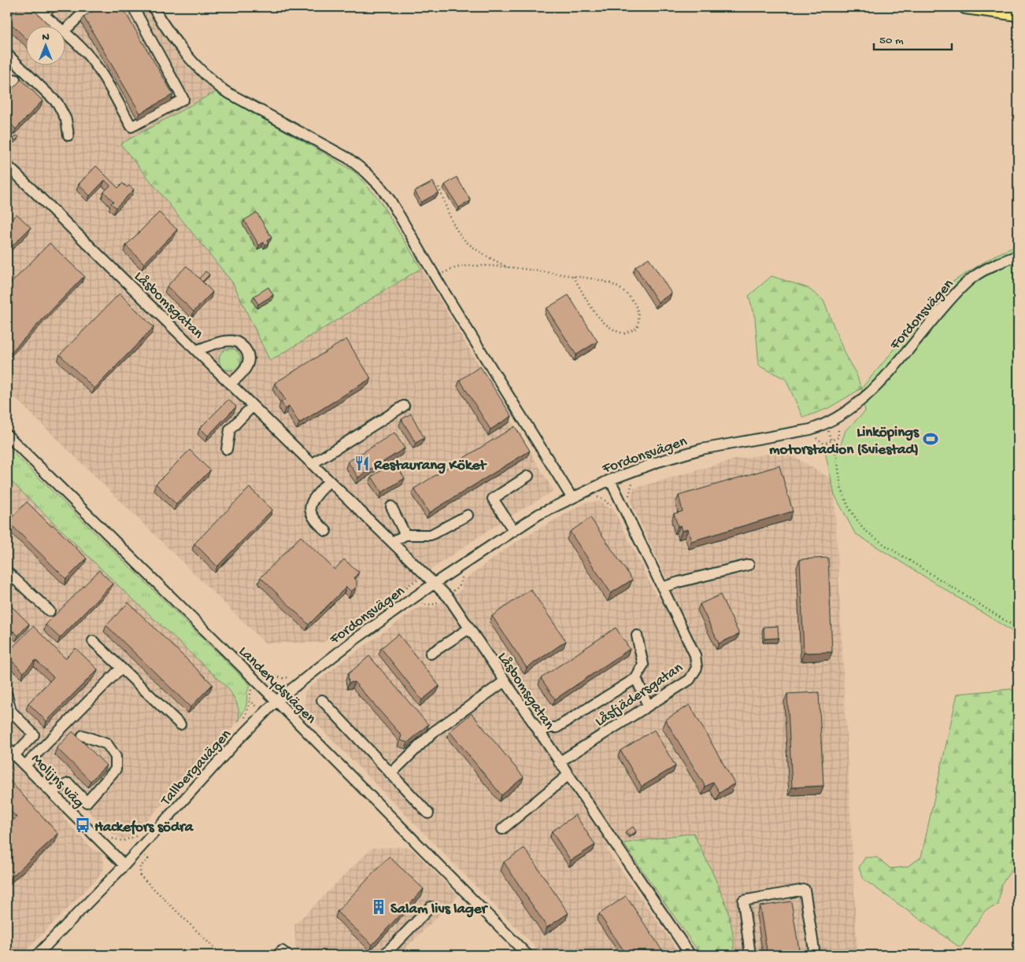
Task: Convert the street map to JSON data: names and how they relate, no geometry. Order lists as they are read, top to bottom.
{
  "streets": {
    "street": [
      "Låsbomsgatan",
      "Fordonsvägen",
      "Landerydsvägen",
      "Låsfjädersgatan",
      "Tallbergavägen",
      "Molijns väg"
    ]
  },
  "crossings": [
    ["Låsbomsgatan", "Fordonsvägen"],
    ["Låsbomsgatan", "Låsfjädersgatan"],
    ["Fordonsvägen", "Landerydsvägen"],
    ["Fordonsvägen", "Låsfjädersgatan"],
    ["Fordonsvägen", "Tallbergavägen"],
    ["Landerydsvägen", "Tallbergavägen"],
    ["Tallbergavägen", "Molijns väg"]
  ],
  "places": {
    "sports": ["Linköpings motorstadion (Sviestad)"],
    "restaurant": ["Restaurang Köket"],
    "bus stop": ["Hackefors södra"],
    "building": ["Salam livs lager"]
  },
  "scale_bar": "50 m",
  "north": "top"
}
